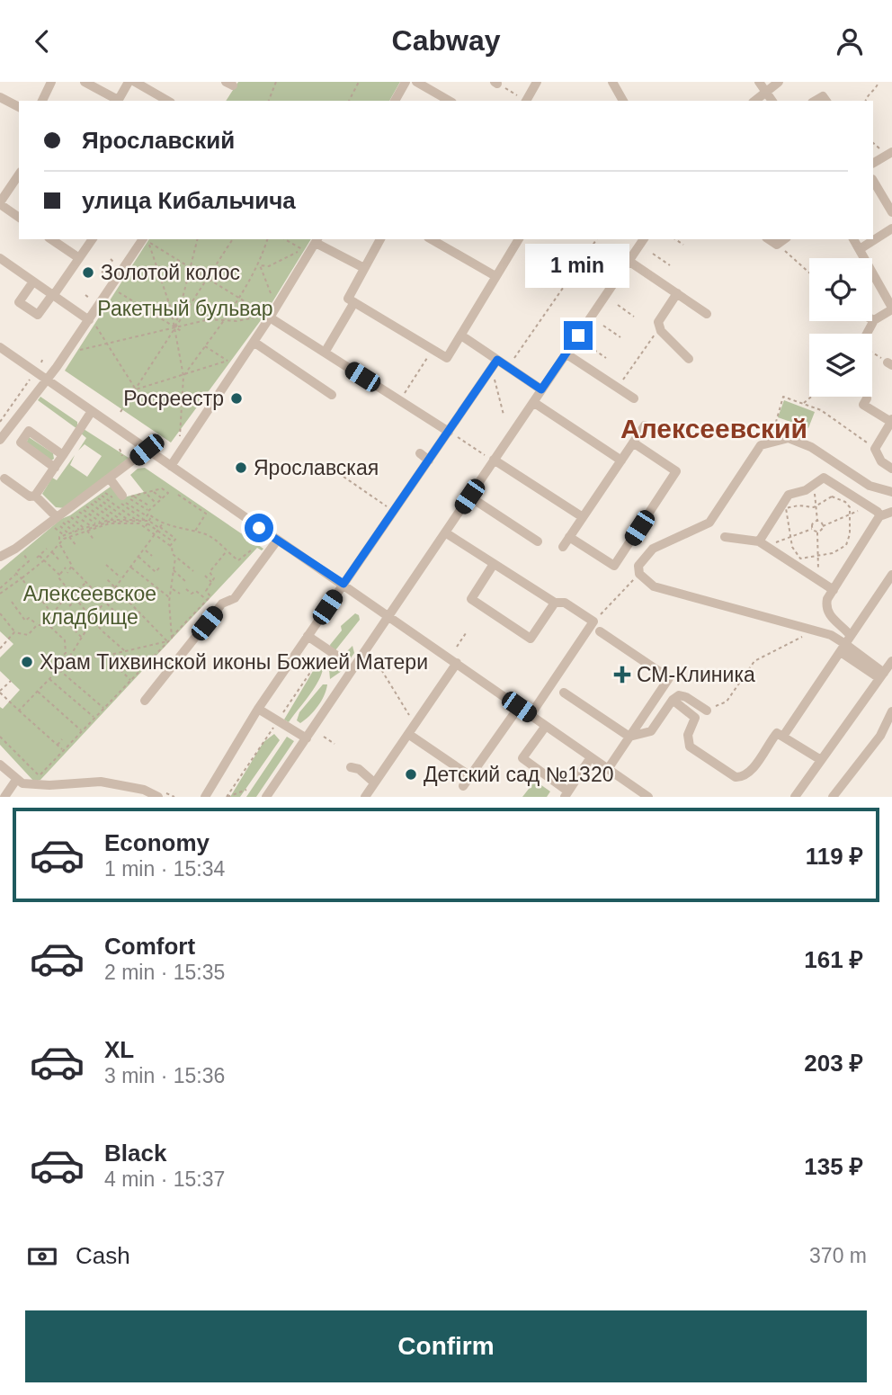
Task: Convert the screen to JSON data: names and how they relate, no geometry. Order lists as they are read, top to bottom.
{
  "districts": ["Алексеевский"],
  "parks": ["Ракетный бульвар", "Алексеевское кладбище"],
  "places": {
    "other": [
      "Золотой колос",
      "Росреестр",
      "Ярославская",
      "Храм Тихвинской иконы Божией Матери",
      "Детский сад №1320"
    ],
    "health": ["СМ-Клиника"]
  },
  "page": {
    "header": "Cabway",
    "banner": ["Ярославский", "улица Кибальчича"],
    "bubble": "1 min",
    "list": [
      {
        "name": "Economy",
        "note": "1 min · 15:34",
        "value": "119 ₽"
      },
      {
        "name": "Comfort",
        "note": "2 min · 15:35",
        "value": "161 ₽"
      },
      {
        "name": "XL",
        "note": "3 min · 15:36",
        "value": "203 ₽"
      },
      {
        "name": "Black",
        "note": "4 min · 15:37",
        "value": "135 ₽"
      }
    ],
    "pay": ["Cash", "370 m"],
    "buttons": "Confirm"
  }
}
